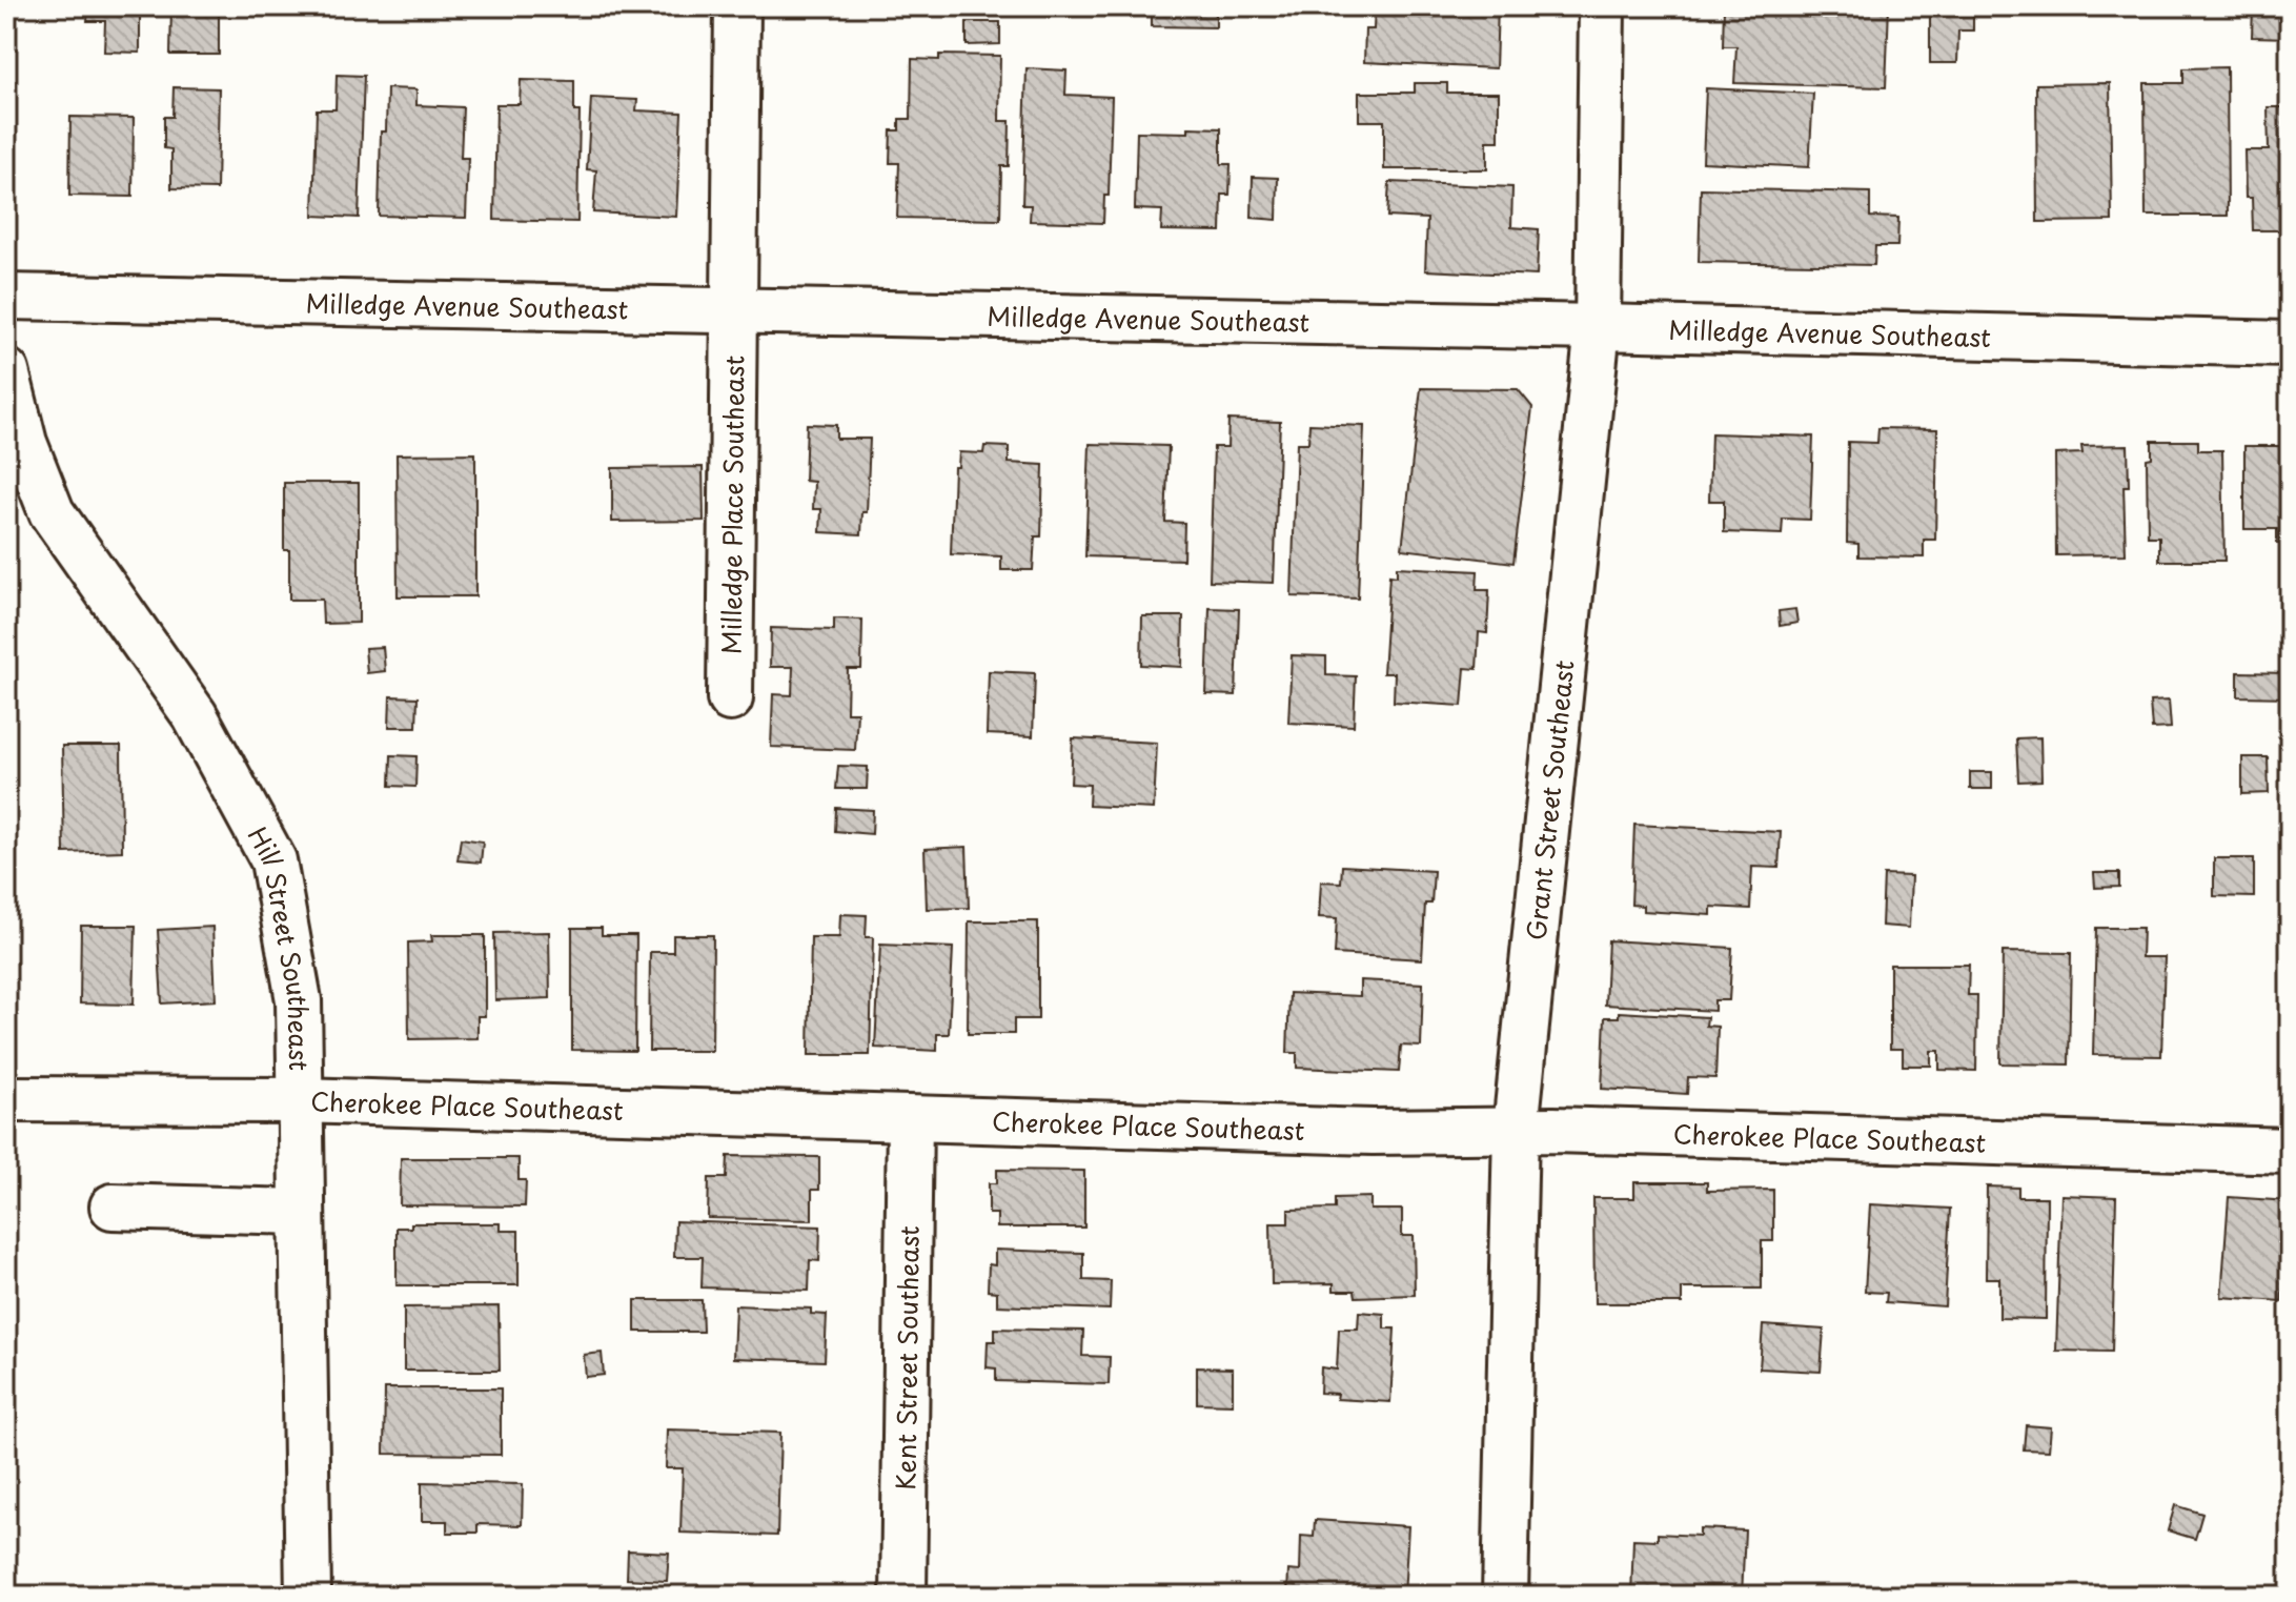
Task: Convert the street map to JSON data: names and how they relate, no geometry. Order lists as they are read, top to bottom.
{
  "streets": {
    "street": [
      "Milledge Avenue Southeast",
      "Milledge Place Southeast",
      "Grant Street Southeast",
      "Hill Street Southeast",
      "Cherokee Place Southeast",
      "Kent Street Southeast"
    ]
  },
  "crossings": [
    ["Milledge Avenue Southeast", "Milledge Place Southeast"],
    ["Milledge Avenue Southeast", "Grant Street Southeast"],
    ["Grant Street Southeast", "Cherokee Place Southeast"],
    ["Hill Street Southeast", "Cherokee Place Southeast"],
    ["Cherokee Place Southeast", "Kent Street Southeast"]
  ]
}
